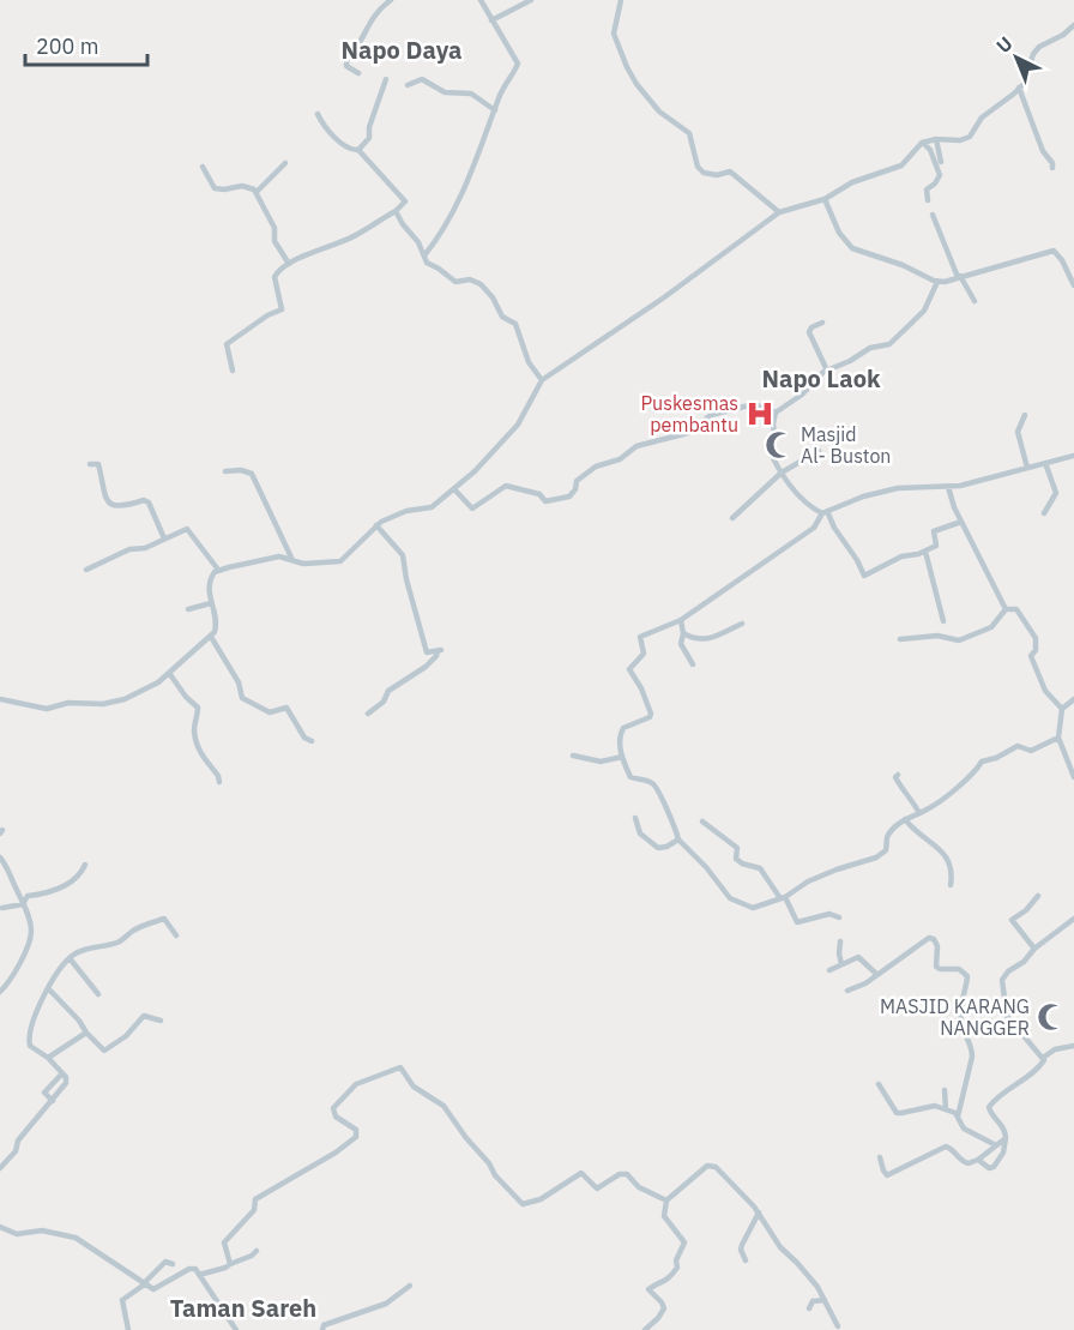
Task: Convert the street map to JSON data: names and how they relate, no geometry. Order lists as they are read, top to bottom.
{
  "districts": ["Napo Daya", "Napo Laok", "Taman Sareh"],
  "places": {
    "hospital": ["Puskesmas pembantu"],
    "mosque": ["Masjid Al- Buston", "MASJID KARANG NANGGER"]
  },
  "scale_bar": "200 m",
  "north": "top left"
}
